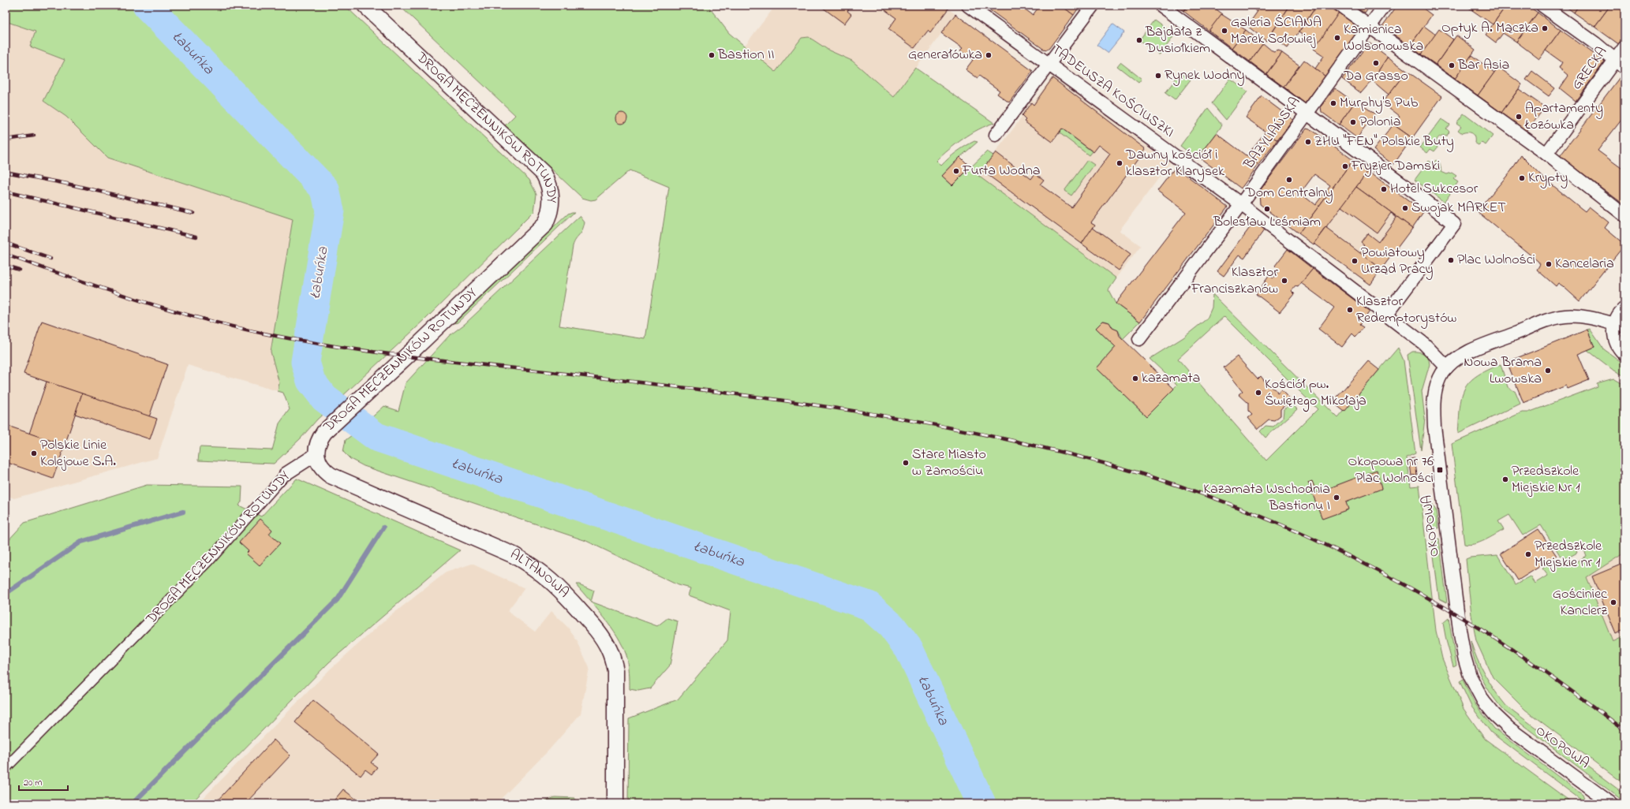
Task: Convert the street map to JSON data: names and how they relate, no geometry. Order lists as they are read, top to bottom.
{
  "streets": {
    "street": [
      "GRECKA",
      "TADEUSZA KOŚCIUSZKI",
      "DROGA MĘCZENNIKÓW ROTUNDY",
      "BAZYLIAŃSKA",
      "OKOPOWA",
      "ALTANOWA"
    ]
  },
  "crossings": [
    ["TADEUSZA KOŚCIUSZKI", "BAZYLIAŃSKA"],
    ["TADEUSZA KOŚCIUSZKI", "OKOPOWA"],
    ["DROGA MĘCZENNIKÓW ROTUNDY", "ALTANOWA"]
  ],
  "water": ["Łabuńka"],
  "places": {
    "other": [
      "Optyk A. Mączka",
      "Galeria ŚCIANA Marek Sołowiej",
      "Kamienica Wolsonowska",
      "Bajdała z Dusiołkiem",
      "Bastion II",
      "Generałówka",
      "Da Grasso",
      "Bar Asia",
      "Rynek Wodny",
      "Murphy's Pub",
      "Apartamenty Łozówka",
      "Polonia",
      "ZHU \"FEN\" Polskie Buty",
      "Dawny kościół i klasztor Klarysek",
      "Fryzjer Damski",
      "Furta Wodna",
      "Krypty",
      "Dom Centralny",
      "Hotel Sukcesor",
      "Swojak MARKET",
      "Bolesław Leśmiam",
      "Plac Wolności",
      "Powiatowy Urząd Pracy",
      "Kancelaria",
      "Klasztor Franciszkanów",
      "Klasztor Redemptorystów",
      "Nowa Brama Lwowska",
      "kazamata",
      "Kościół pw. Świętego Mikołaja",
      "Polskie Linie Kolejowe S.A.",
      "Stare Miasto w Zamościu",
      "Przedszkole Miejskie Nr 1",
      "Kazamata Wschodnia Bastionu I",
      "Przedszkole Miejskie nr 1",
      "Gościniec Kanclerz"
    ],
    "transit": ["Okopowa nr 76 Plac Wolności"]
  },
  "scale_bar": "20 m"
}
